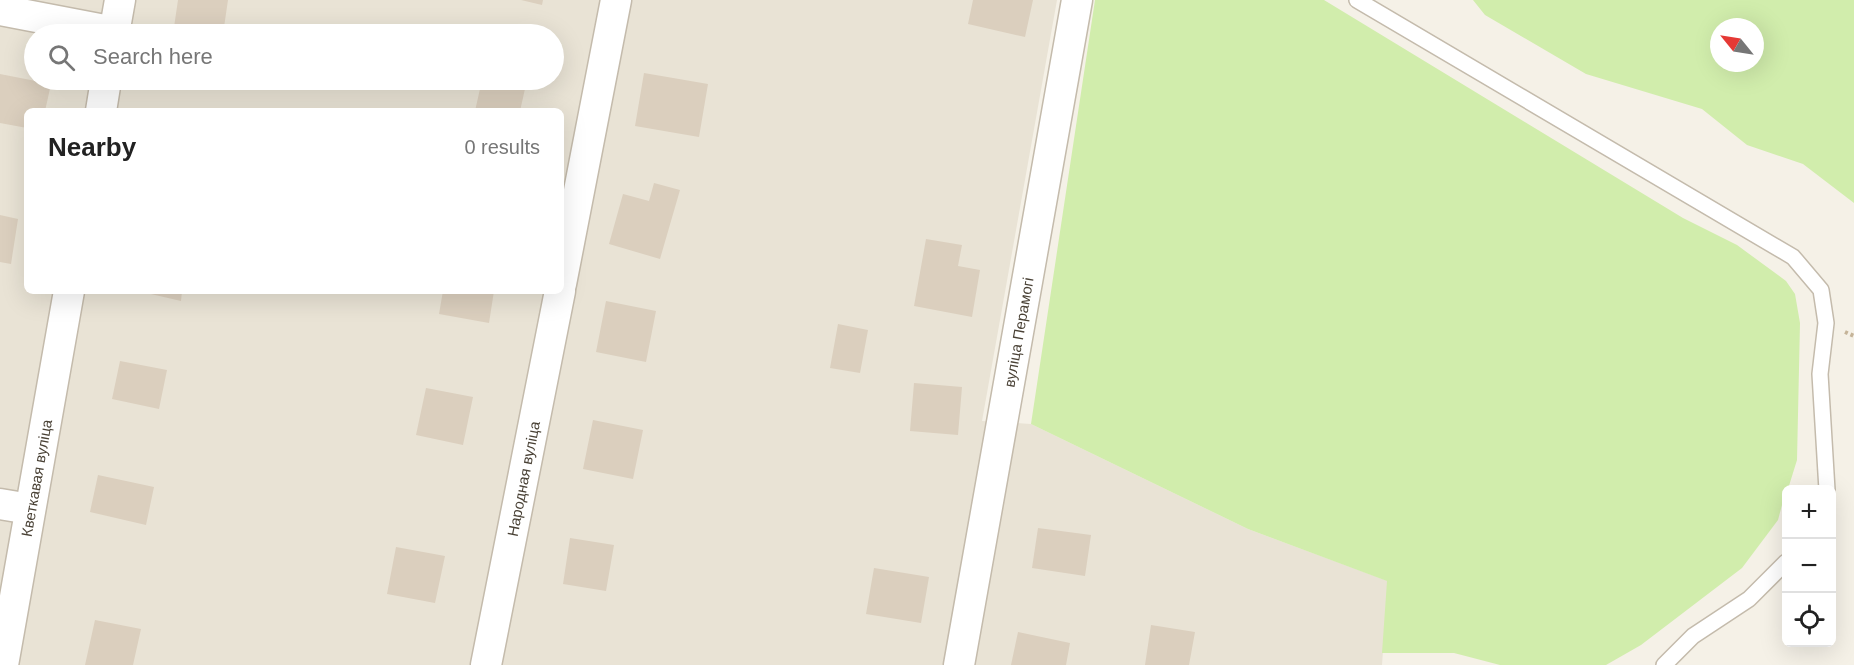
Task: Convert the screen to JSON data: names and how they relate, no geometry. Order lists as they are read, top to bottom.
{
  "streets": {
    "street": ["вуліца Перамогі", "Кветкавая вуліца", "Народная вуліца"]
  },
  "north": "top left",
  "page": {
    "search": "Search here",
    "heading": ["Nearby", "0 results"],
    "map_buttons": ["+", "−"]
  }
}
